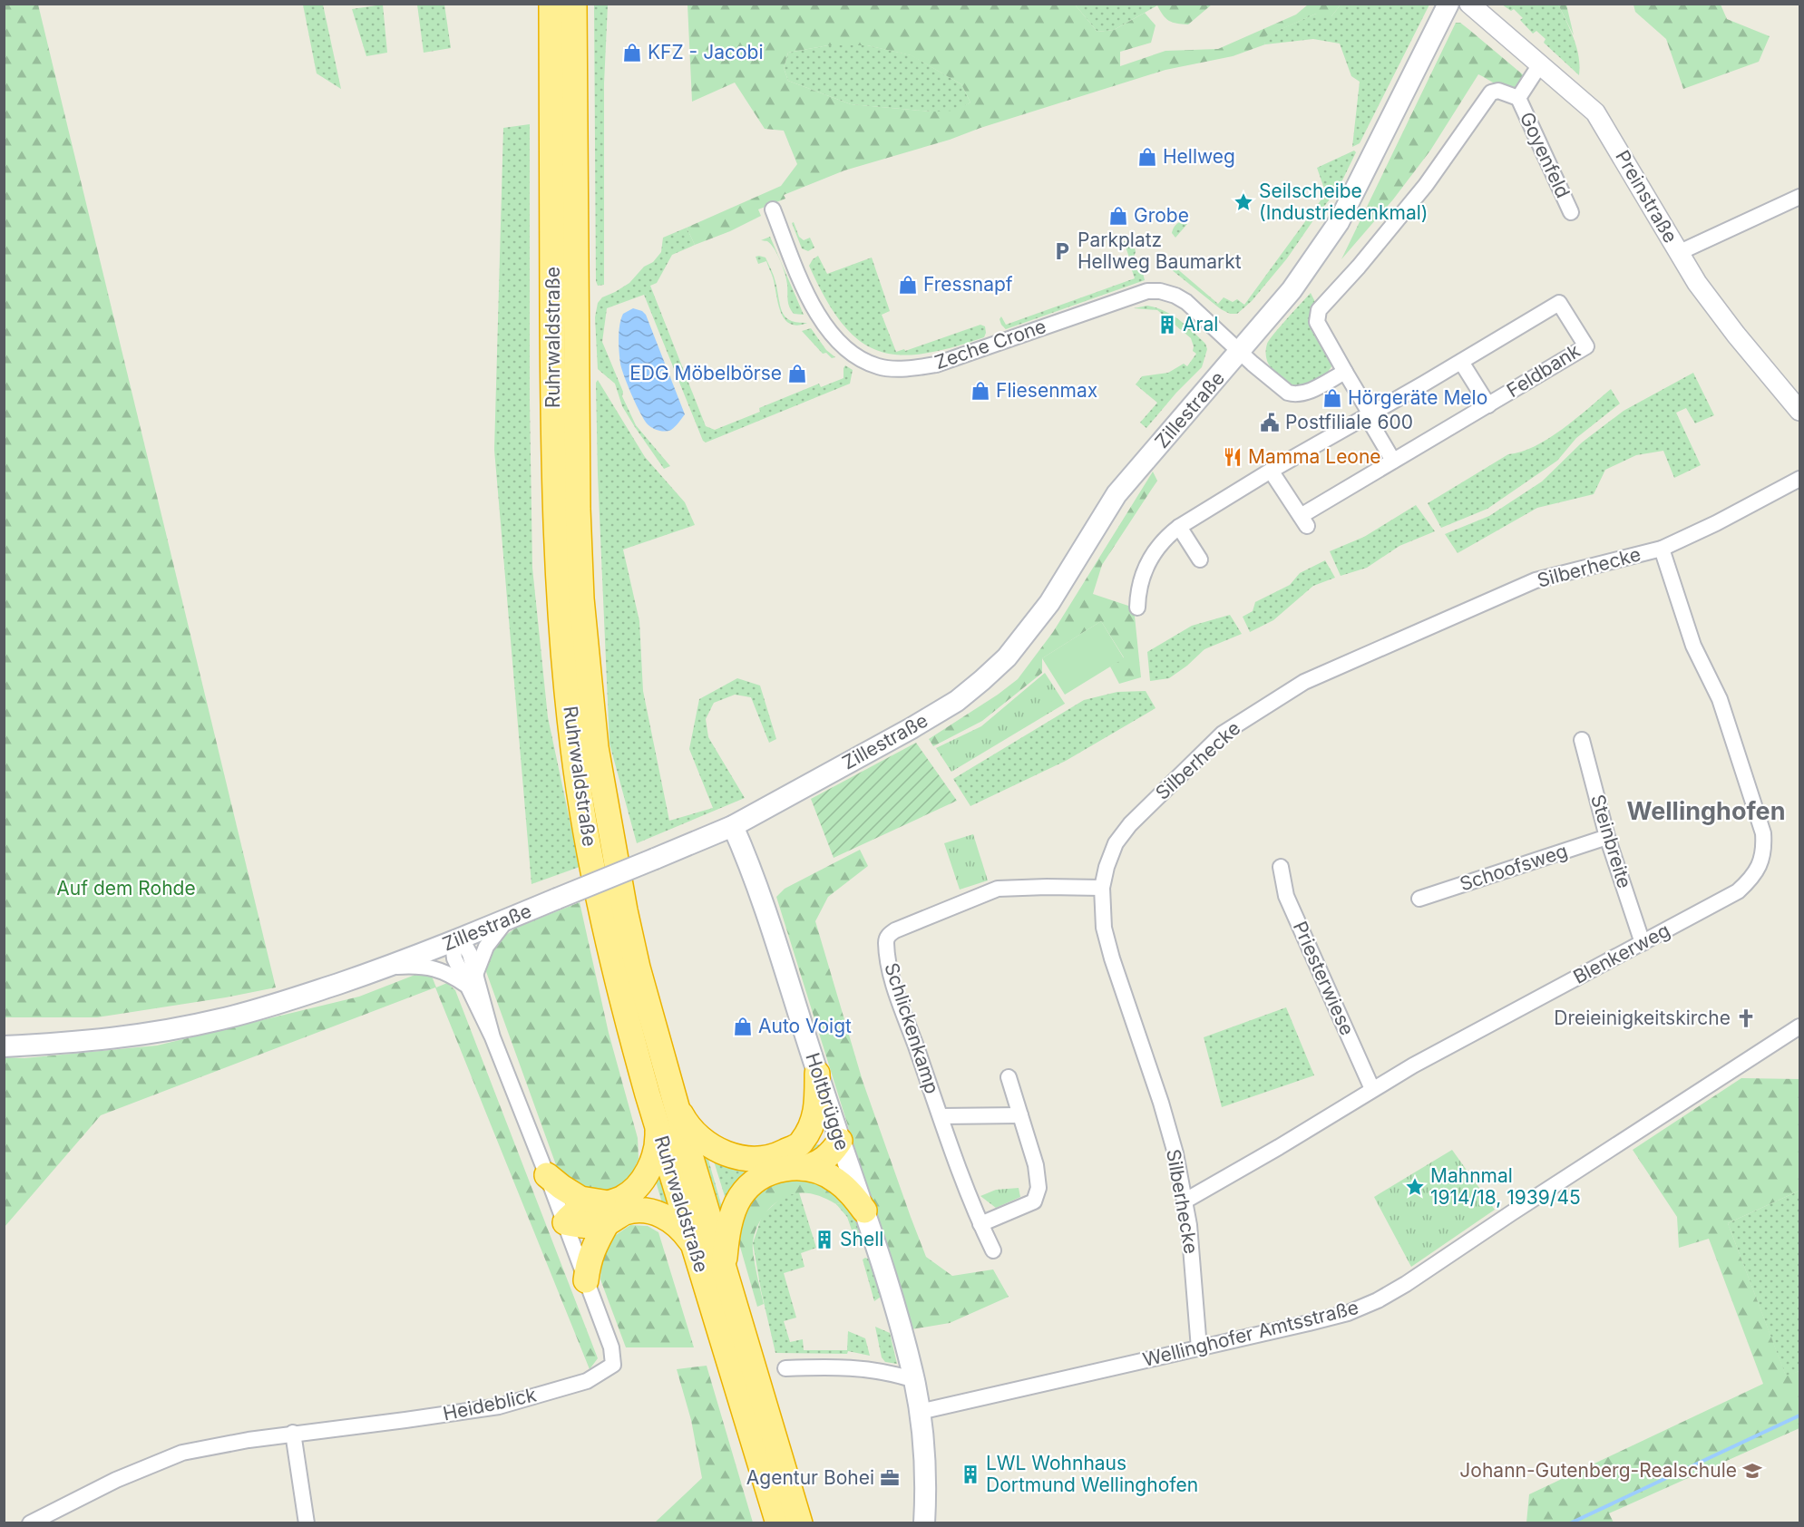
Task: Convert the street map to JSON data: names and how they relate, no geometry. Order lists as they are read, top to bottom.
{
  "streets": {
    "highway": ["Ruhrwaldstraße"],
    "main road": ["Zillestraße", "Holtbrügge"],
    "street": [
      "Goyenfeld",
      "Preinstraße",
      "Zeche Crone",
      "Feldbank",
      "Silberhecke",
      "Steinbreite",
      "Schoofsweg",
      "Blenkerweg",
      "Priesterwiese",
      "Schlickenkamp",
      "Wellinghofer Amtsstraße",
      "Heideblick"
    ]
  },
  "crossings": [
    ["Goyenfeld", "Preinstraße"],
    ["Zeche Crone", "Zillestraße"],
    ["Zillestraße", "Holtbrügge"],
    ["Zillestraße", "Heideblick"],
    ["Silberhecke", "Blenkerweg"],
    ["Silberhecke", "Schlickenkamp"],
    ["Silberhecke", "Wellinghofer Amtsstraße"],
    ["Steinbreite", "Schoofsweg"],
    ["Steinbreite", "Blenkerweg"],
    ["Blenkerweg", "Priesterwiese"],
    ["Holtbrügge", "Wellinghofer Amtsstraße"]
  ],
  "districts": ["Wellinghofen"],
  "parks": ["Auf dem Rohde"],
  "places": {
    "shop": [
      "KFZ - Jacobi",
      "Hellweg",
      "Grobe",
      "Fressnapf",
      "EDG Möbelbörse",
      "Fliesenmax",
      "Hörgeräte Melo",
      "Auto Voigt"
    ],
    "place": ["Seilscheibe (Industriedenkmal)", "Mahnmal 1914/18, 1939/45"],
    "parking": ["Parkplatz Hellweg Baumarkt"],
    "building": ["Aral", "Shell", "LWL Wohnhaus Dortmund Wellinghofen"],
    "public building": ["Postfiliale 600"],
    "restaurant": ["Mamma Leone"],
    "church": ["Dreieinigkeitskirche"],
    "school or university": ["Johann-Gutenberg-Realschule"],
    "office": ["Agentur Bohei"]
  }
}
